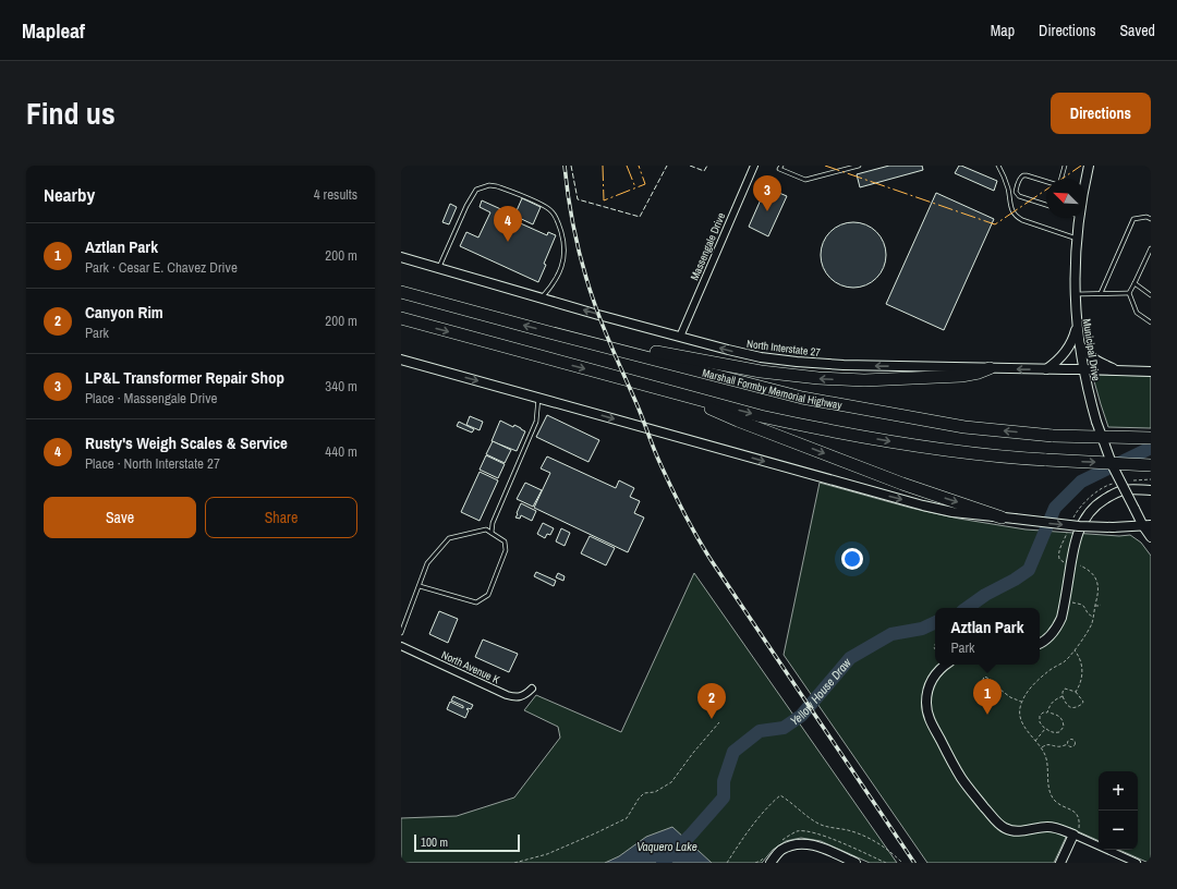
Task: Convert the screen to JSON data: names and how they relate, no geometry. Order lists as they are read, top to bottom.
{
  "streets": {
    "highway": ["Marshall Formby Memorial Highway"],
    "main road": ["North Interstate 27", "Municipal Drive"],
    "street": ["Massengale Drive", "North Avenue K"]
  },
  "crossings": [
    ["Massengale Drive", "North Interstate 27"],
    ["North Interstate 27", "Municipal Drive"]
  ],
  "one_way": ["North Interstate 27"],
  "water": ["Yellow House Draw", "Vaquero Lake"],
  "scale_bar": "100 m",
  "north": "top left",
  "page": {
    "header": "Mapleaf",
    "nav": ["Map", "Directions", "Saved"],
    "title": "Find us",
    "buttons": [
      "Directions",
      ["Save", "Share"]
    ],
    "heading": ["Nearby", "4 results"],
    "pins": [
      "3",
      "4",
      "1",
      "2"
    ],
    "list": [
      {
        "mark": "1",
        "name": "Aztlan Park",
        "note": "Park · Cesar E. Chavez Drive",
        "value": "200 m"
      },
      {
        "mark": "2",
        "name": "Canyon Rim",
        "note": "Park",
        "value": "200 m"
      },
      {
        "mark": "3",
        "name": "LP&L Transformer Repair Shop",
        "note": "Place · Massengale Drive",
        "value": "340 m"
      },
      {
        "mark": "4",
        "name": "Rusty's Weigh Scales & Service",
        "note": "Place · North Interstate 27",
        "value": "440 m"
      }
    ],
    "popup": ["Aztlan Park", "Park"],
    "map_buttons": ["+", "−"],
    "scale": "100 m"
  }
}
